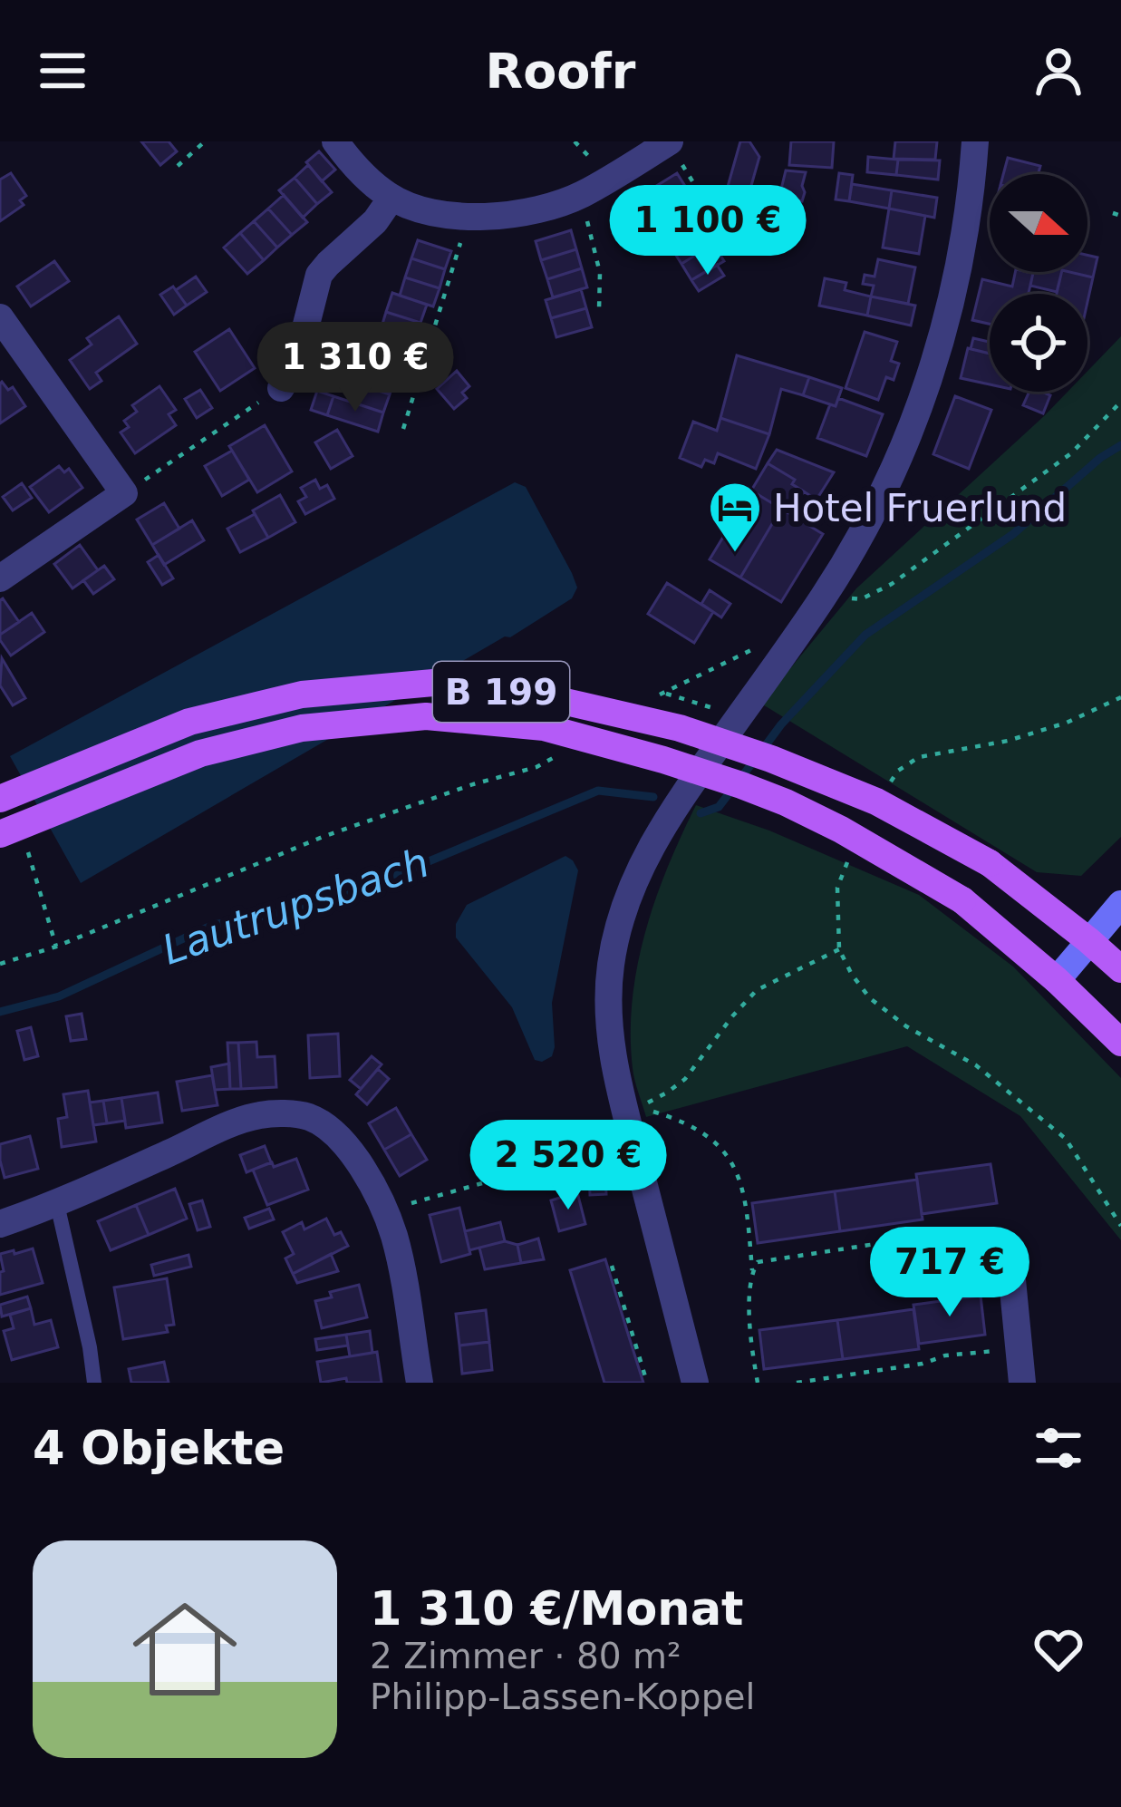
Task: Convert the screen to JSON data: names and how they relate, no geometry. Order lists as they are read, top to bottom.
{
  "streets": {
    "main road": ["B 199"]
  },
  "water": ["Lautrupsbach"],
  "places": {
    "hotel": ["Hotel Fruerlund"]
  },
  "north": "right",
  "page": {
    "header": "Roofr",
    "price": [
      "1 100 €",
      "1 310 €",
      "2 520 €",
      "717 €"
    ],
    "heading": "4 Objekte",
    "list": [
      {
        "name": "1 310 €/Monat",
        "note": "2 Zimmer · 80 m² · Philipp-Lassen-Koppel"
      }
    ]
  }
}
